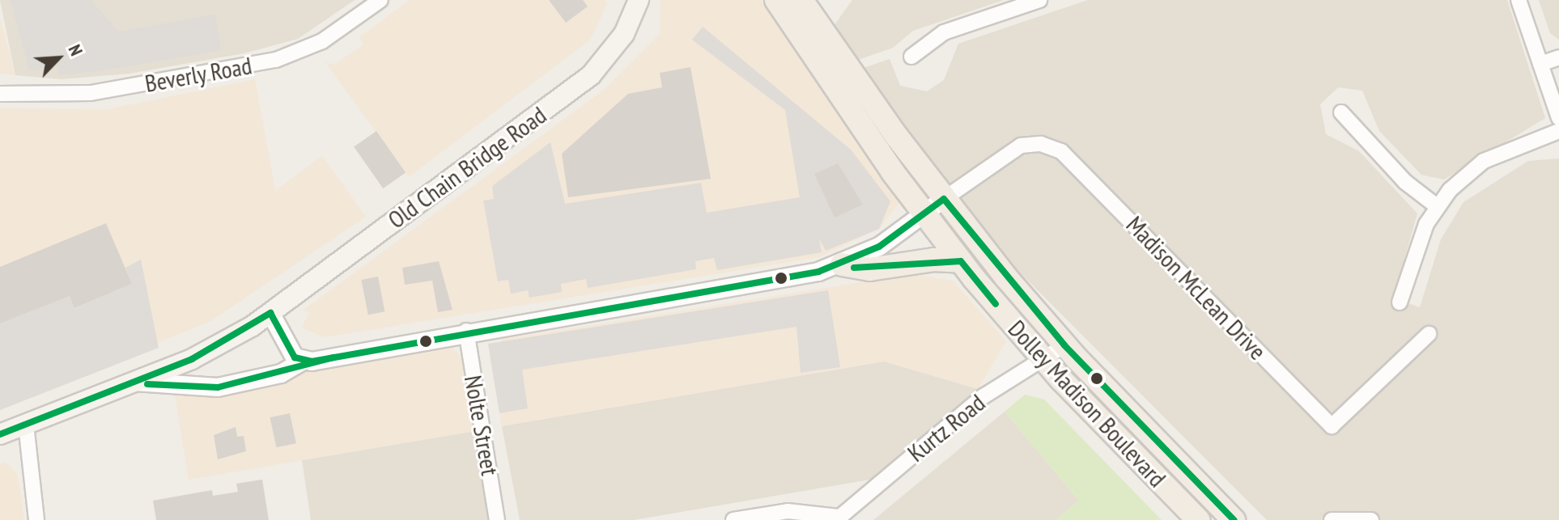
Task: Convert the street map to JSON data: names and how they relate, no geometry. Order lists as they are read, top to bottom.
{
  "streets": {
    "main road": ["Old Chain Bridge Road", "Dolley Madison Boulevard"],
    "street": [
      "Beverly Road",
      "Madison McLean Drive",
      "Nolte Street",
      "Kurtz Road"
    ]
  },
  "crossings": [
    ["Madison McLean Drive", "Dolley Madison Boulevard"],
    ["Dolley Madison Boulevard", "Kurtz Road"]
  ],
  "north": "top right"
}
